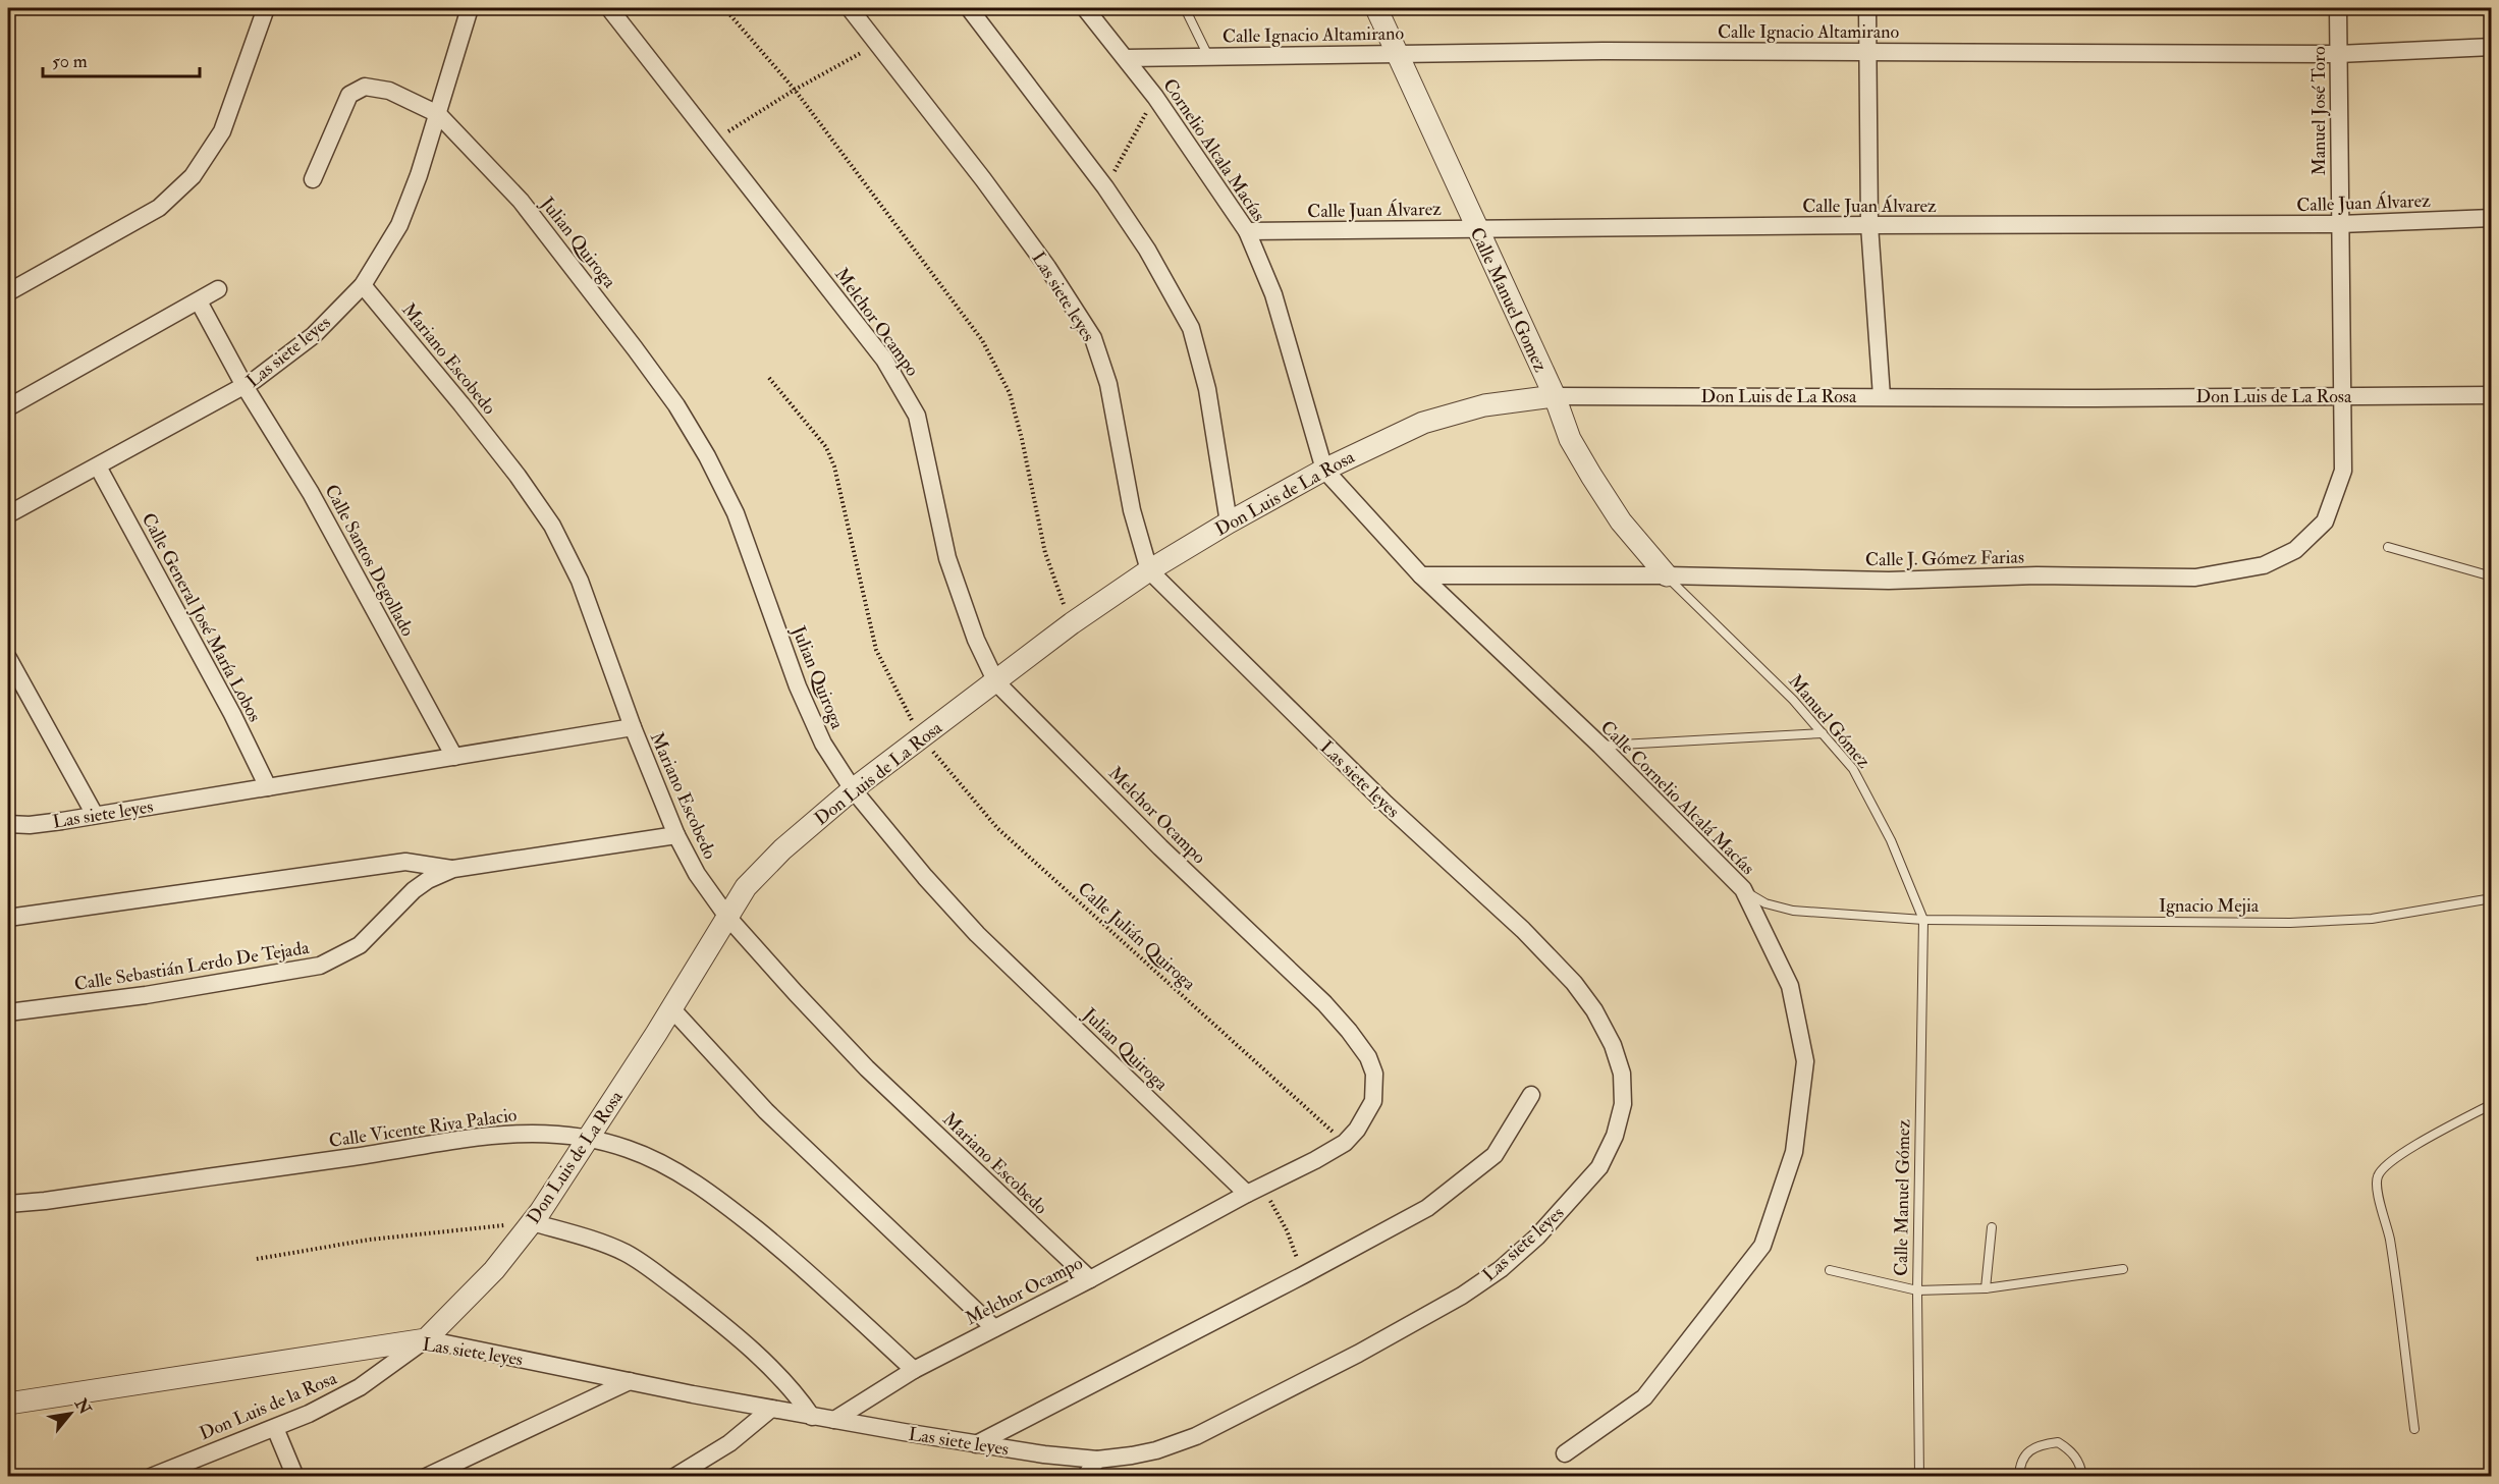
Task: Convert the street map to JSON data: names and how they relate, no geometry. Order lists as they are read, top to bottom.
{
  "streets": {
    "street": [
      "Calle Ignacio Altamirano",
      "Manuel José Toro",
      "Cornelio Alcala Macías",
      "Calle Juan Álvarez",
      "Julian Quiroga",
      "Las siete leyes",
      "Calle Manuel Gomez",
      "Melchor Ocampo",
      "Mariano Escobedo",
      "Don Luis de La Rosa",
      "Calle J. Gómez Farias",
      "Calle Santos Degollado",
      "Calle General José María Lobos",
      "Calle Cornelio Alcalá Macías",
      "Calle Sebastián Lerdo De Tejada",
      "Calle Vicente Riva Palacio",
      "Don Luis de la Rosa"
    ],
    "lane": ["Manuel Gómez", "Ignacio Mejia", "Calle Manuel Gómez"],
    "path": ["Calle Julián Quiroga"]
  },
  "crossings": [
    ["Calle Ignacio Altamirano", "Manuel José Toro"],
    ["Calle Ignacio Altamirano", "Cornelio Alcala Macías"],
    ["Calle Ignacio Altamirano", "Calle Manuel Gomez"],
    ["Manuel José Toro", "Calle Juan Álvarez"],
    ["Manuel José Toro", "Don Luis de La Rosa"],
    ["Manuel José Toro", "Calle J. Gómez Farias"],
    ["Cornelio Alcala Macías", "Calle Juan Álvarez"],
    ["Cornelio Alcala Macías", "Don Luis de La Rosa"],
    ["Cornelio Alcala Macías", "Calle Cornelio Alcalá Macías"],
    ["Calle Juan Álvarez", "Calle Manuel Gomez"],
    ["Julian Quiroga", "Las siete leyes"],
    ["Julian Quiroga", "Melchor Ocampo"],
    ["Julian Quiroga", "Don Luis de La Rosa"],
    ["Las siete leyes", "Melchor Ocampo"],
    ["Las siete leyes", "Mariano Escobedo"],
    ["Las siete leyes", "Don Luis de La Rosa"],
    ["Las siete leyes", "Calle Santos Degollado"],
    ["Las siete leyes", "Calle General José María Lobos"],
    ["Las siete leyes", "Don Luis de la Rosa"],
    ["Calle Manuel Gomez", "Don Luis de La Rosa"],
    ["Calle Manuel Gomez", "Calle J. Gómez Farias"],
    ["Calle Manuel Gomez", "Manuel Gómez"],
    ["Melchor Ocampo", "Mariano Escobedo"],
    ["Melchor Ocampo", "Don Luis de La Rosa"],
    ["Melchor Ocampo", "Calle Julián Quiroga"],
    ["Melchor Ocampo", "Calle Vicente Riva Palacio"],
    ["Mariano Escobedo", "Don Luis de La Rosa"],
    ["Mariano Escobedo", "Calle Sebastián Lerdo De Tejada"],
    ["Don Luis de La Rosa", "Calle J. Gómez Farias"],
    ["Don Luis de La Rosa", "Calle Cornelio Alcalá Macías"],
    ["Don Luis de La Rosa", "Calle Julián Quiroga"],
    ["Don Luis de La Rosa", "Calle Vicente Riva Palacio"],
    ["Don Luis de La Rosa", "Don Luis de la Rosa"],
    ["Calle J. Gómez Farias", "Manuel Gómez"],
    ["Calle J. Gómez Farias", "Calle Cornelio Alcalá Macías"],
    ["Manuel Gómez", "Ignacio Mejia"],
    ["Manuel Gómez", "Calle Manuel Gómez"],
    ["Calle Cornelio Alcalá Macías", "Ignacio Mejia"],
    ["Ignacio Mejia", "Calle Manuel Gómez"]
  ],
  "scale_bar": "50 m",
  "north": "top right"
}
